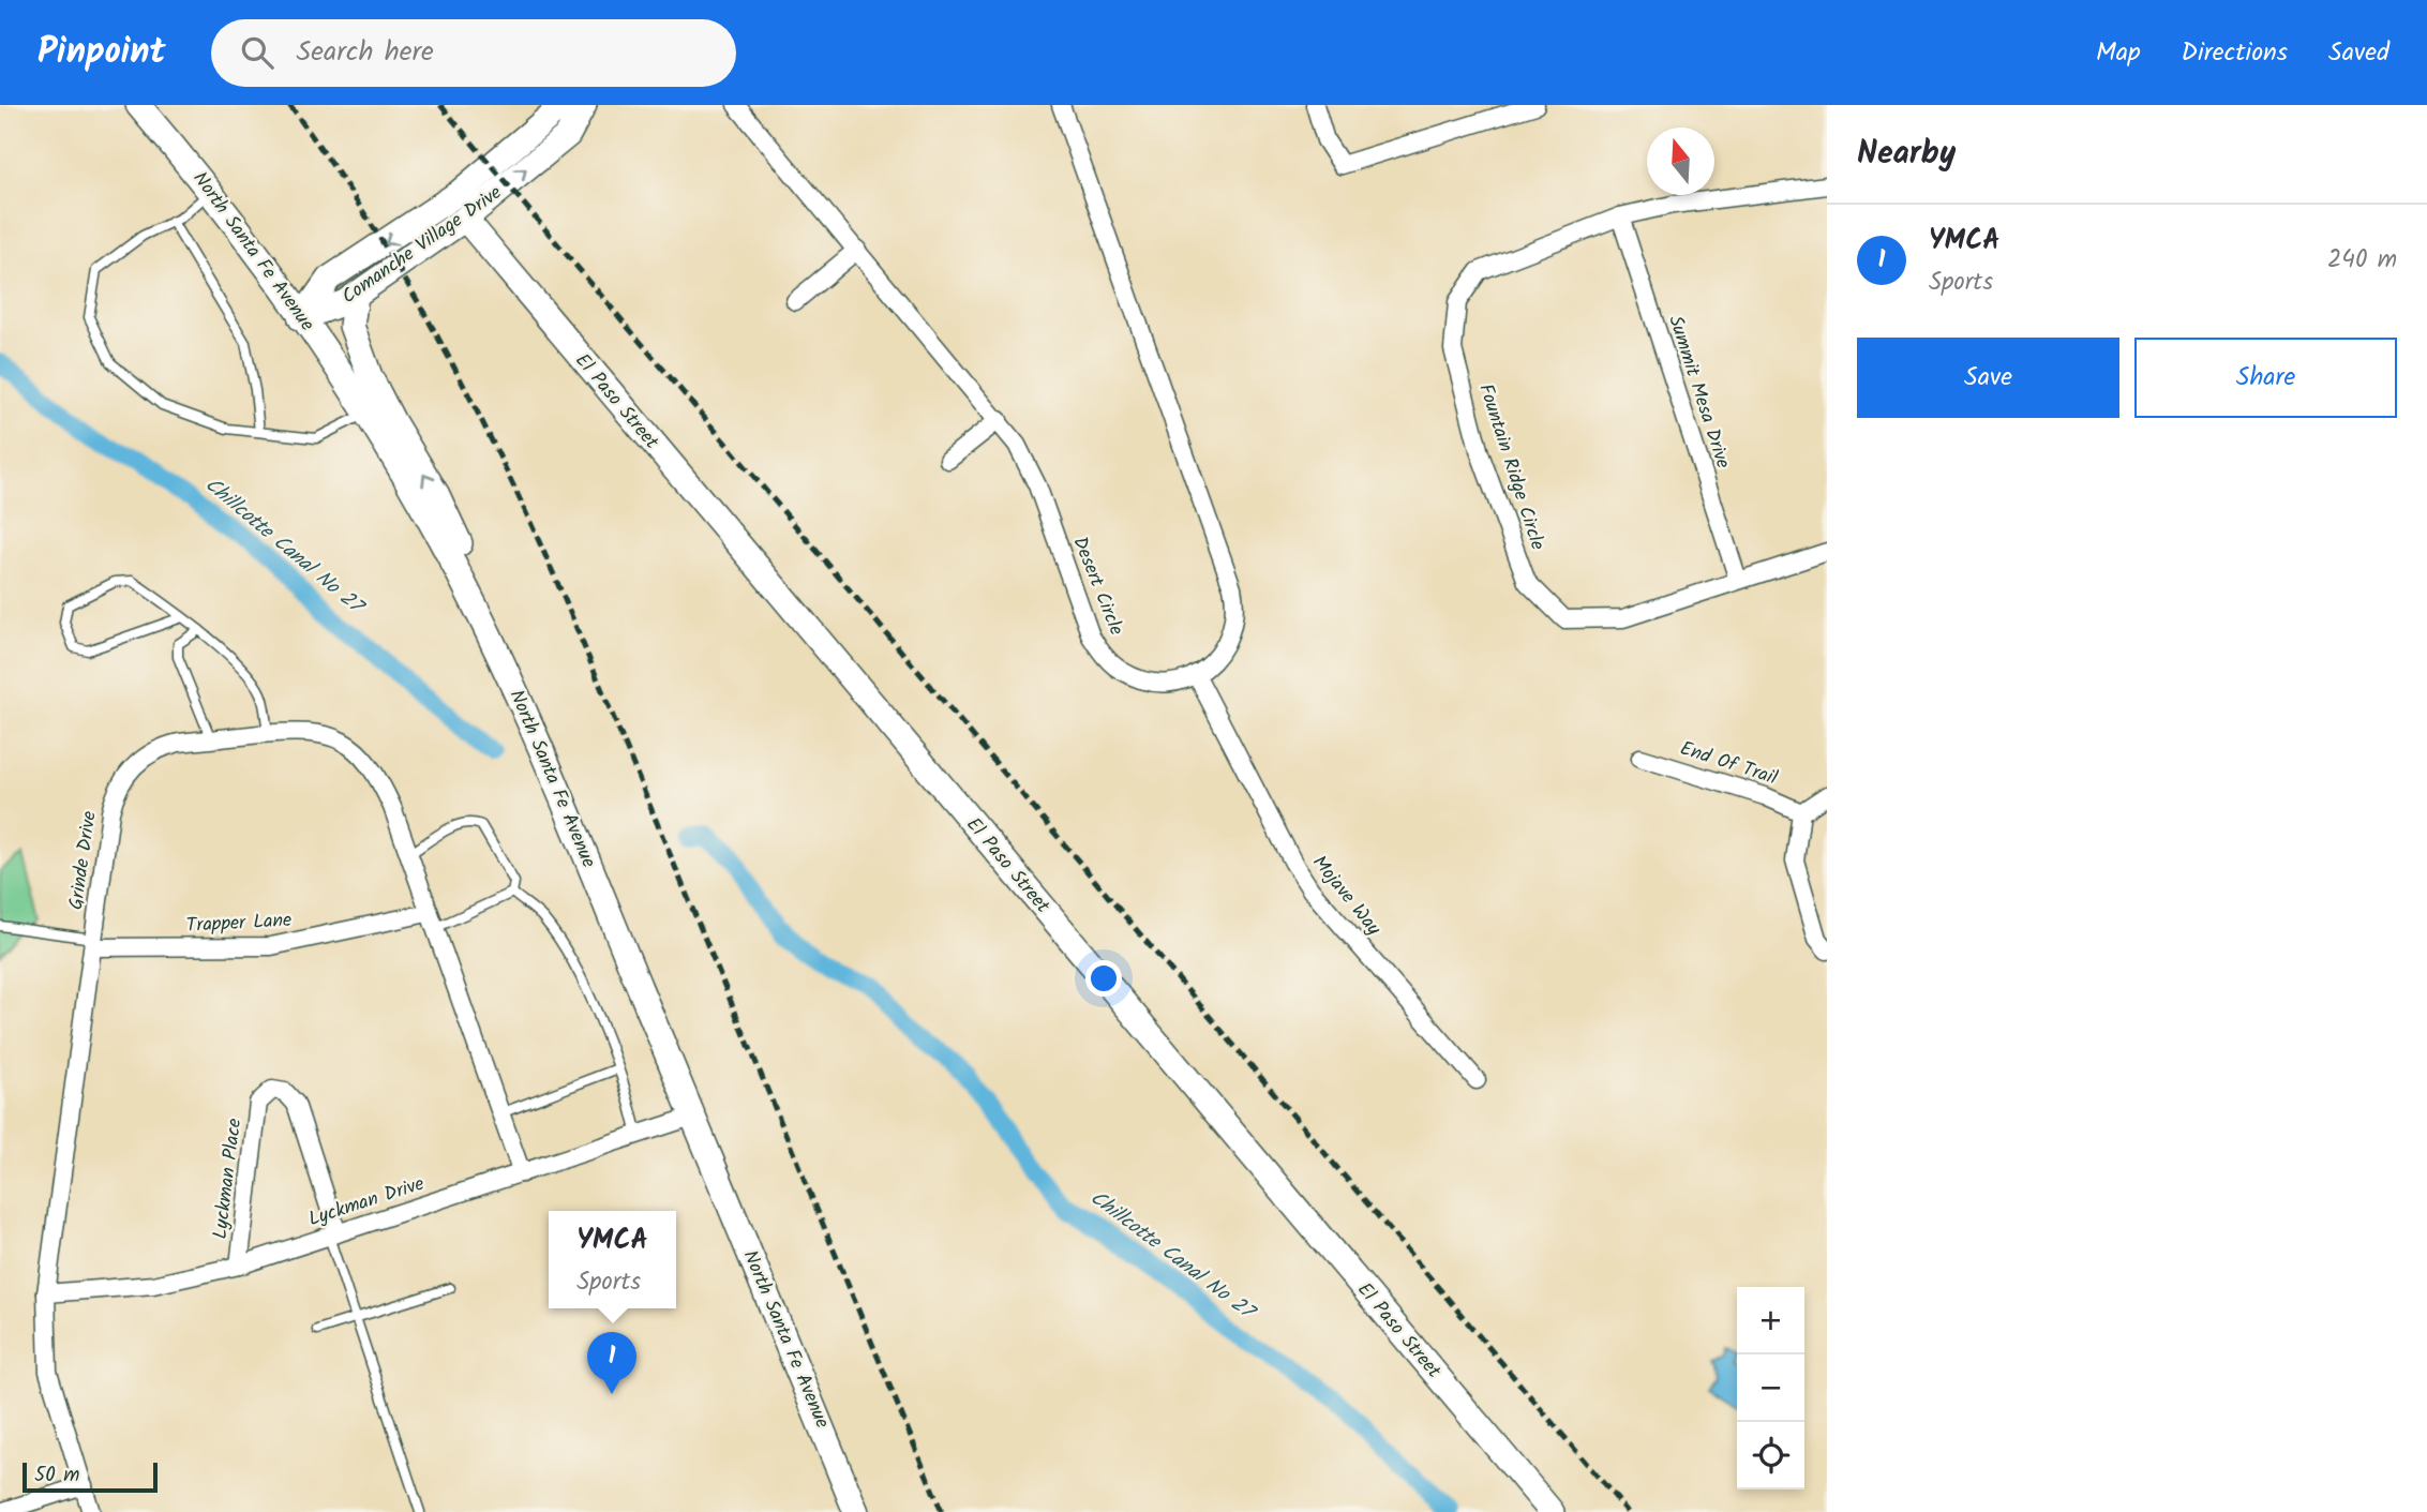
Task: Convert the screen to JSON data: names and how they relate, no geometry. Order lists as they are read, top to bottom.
{
  "streets": {
    "main road": ["Comanche Village Drive", "North Santa Fe Avenue", "El Paso Street"],
    "street": [
      "Summit Mesa Drive",
      "Fountain Ridge Circle",
      "Desert Circle",
      "End Of Trail",
      "Grinde Drive",
      "Mojave Way",
      "Trapper Lane",
      "Lyckman Place",
      "Lyckman Drive"
    ]
  },
  "crossings": [
    ["Comanche Village Drive", "North Santa Fe Avenue"],
    ["Comanche Village Drive", "El Paso Street"],
    ["North Santa Fe Avenue", "Lyckman Drive"],
    ["Summit Mesa Drive", "Fountain Ridge Circle"],
    ["Desert Circle", "Mojave Way"],
    ["Grinde Drive", "Trapper Lane"],
    ["Grinde Drive", "Lyckman Drive"],
    ["Lyckman Place", "Lyckman Drive"]
  ],
  "water": ["Chillcotte Canal No 27"],
  "scale_bar": "50 m",
  "north": "top",
  "page": {
    "header": "Pinpoint",
    "search": "Search here",
    "nav": ["Map", "Directions", "Saved"],
    "heading": "Nearby",
    "list": [
      {
        "mark": "1",
        "name": "YMCA",
        "note": "Sports",
        "value": "240 m"
      }
    ],
    "buttons": ["Save", "Share"],
    "popup": ["YMCA", "Sports"],
    "map_buttons": ["+", "−"],
    "pins": "1",
    "scale": "50 m"
  }
}
